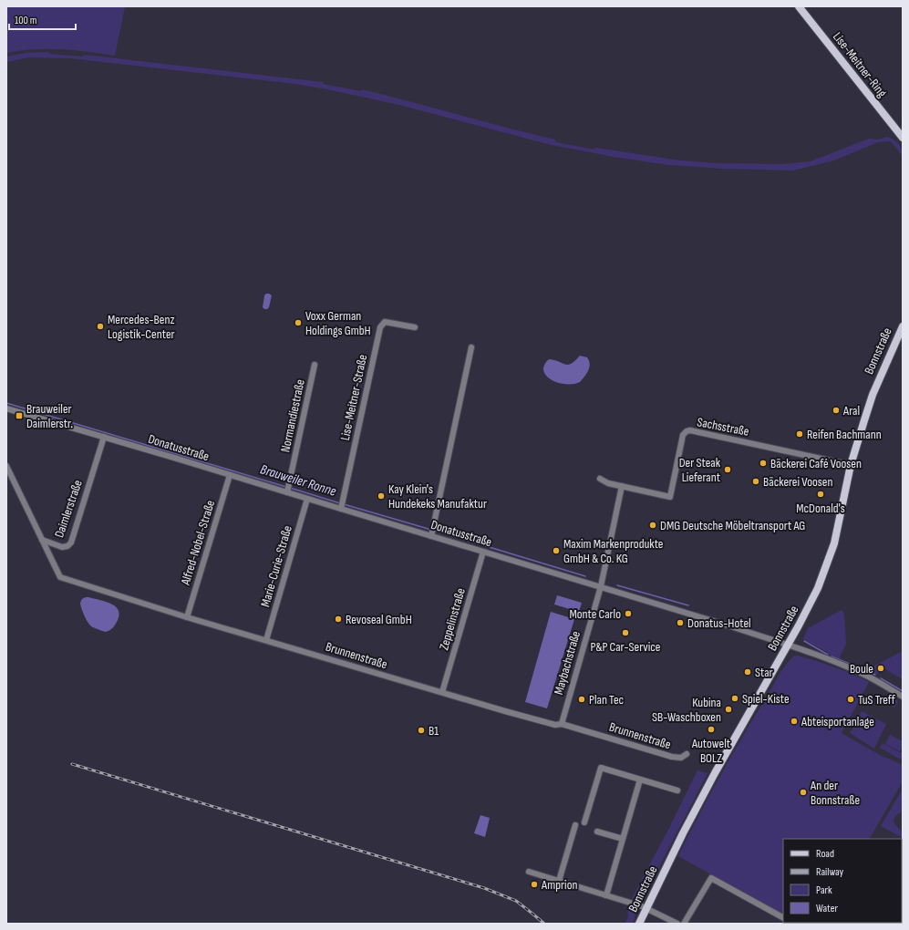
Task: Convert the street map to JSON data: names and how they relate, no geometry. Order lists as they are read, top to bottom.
{
  "streets": {
    "main road": ["Lise-Meitner-Ring", "Bonnstraße"],
    "street": [
      "Lise-Meitner-Straße",
      "Normandiestraße",
      "Sachsstraße",
      "Donatusstraße",
      "Daimlerstraße",
      "Alfred-Nobel-Straße",
      "Marie-Curie-Straße",
      "Zeppelinstraße",
      "Brunnenstraße",
      "Maybachstraße"
    ]
  },
  "crossings": [
    ["Bonnstraße", "Sachsstraße"],
    ["Bonnstraße", "Donatusstraße"],
    ["Lise-Meitner-Straße", "Donatusstraße"],
    ["Normandiestraße", "Donatusstraße"],
    ["Sachsstraße", "Maybachstraße"],
    ["Donatusstraße", "Daimlerstraße"],
    ["Donatusstraße", "Alfred-Nobel-Straße"],
    ["Donatusstraße", "Marie-Curie-Straße"],
    ["Donatusstraße", "Zeppelinstraße"],
    ["Donatusstraße", "Maybachstraße"],
    ["Daimlerstraße", "Brunnenstraße"],
    ["Alfred-Nobel-Straße", "Brunnenstraße"],
    ["Marie-Curie-Straße", "Brunnenstraße"],
    ["Zeppelinstraße", "Brunnenstraße"],
    ["Brunnenstraße", "Maybachstraße"]
  ],
  "water": ["Brauweiler Ronne"],
  "places": {
    "other": [
      "Voxx German Holdings GmbH",
      "Mercedes-Benz Logistik-Center",
      "Aral",
      "Reifen Bachmann",
      "Bäckerei Café Voosen",
      "Der Steak Lieferant",
      "Bäckerei Voosen",
      "McDonald's",
      "Kay Klein's Hundekeks Manufaktur",
      "DMG Deutsche Möbeltransport AG",
      "Maxim Markenprodukte GmbH & Co. KG",
      "Monte Carlo",
      "Revoseal GmbH",
      "Donatus-Hotel",
      "P&P Car-Service",
      "Boule",
      "Star",
      "Spiel-Kiste",
      "Plan Tec",
      "TuS Treff",
      "Kubina SB-Waschboxen",
      "Abteisportanlage",
      "Autowelt BOLZ",
      "B1",
      "An der Bonnstraße",
      "Amprion"
    ],
    "transit": ["Brauweiler Daimlerstr."]
  },
  "legend": [
    "Road",
    "Railway",
    "Park",
    "Water"
  ],
  "scale_bar": "100 m"
}
